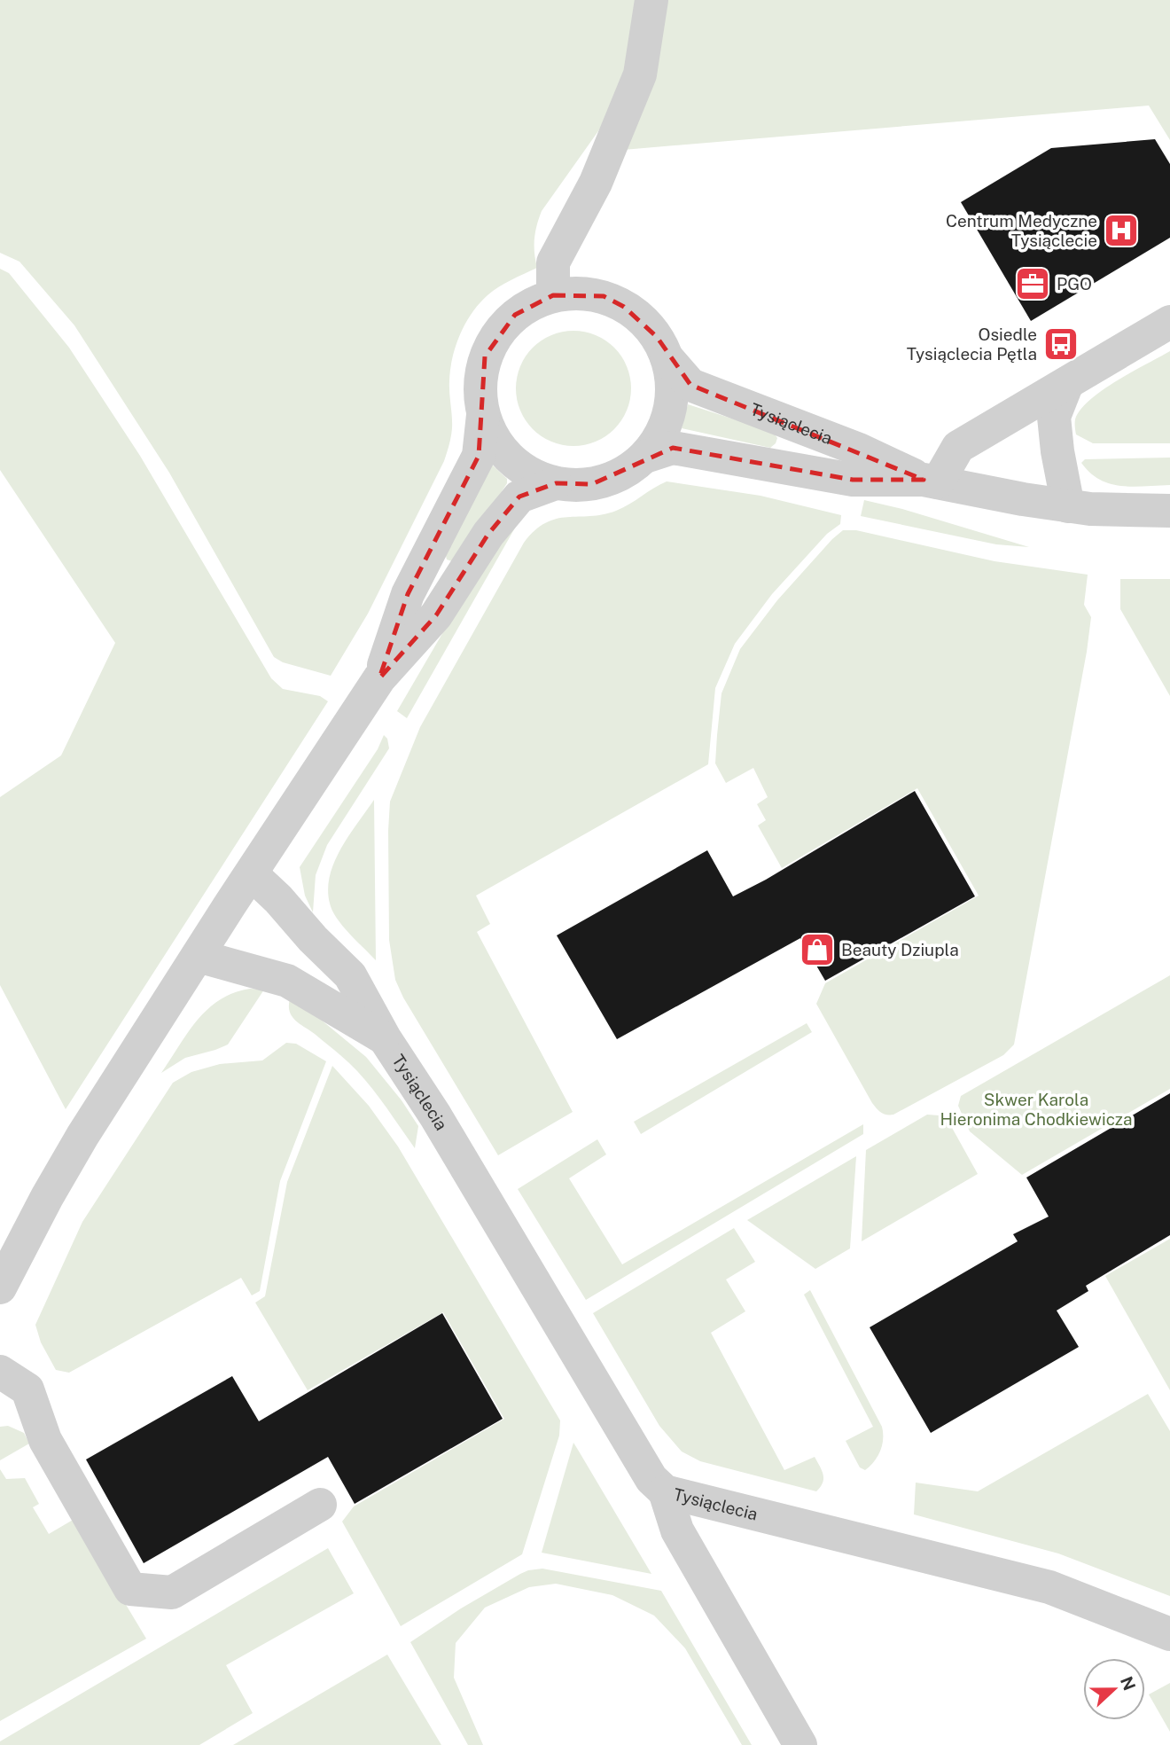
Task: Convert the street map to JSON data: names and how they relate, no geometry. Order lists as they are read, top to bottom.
{
  "streets": {
    "street": ["Tysiąclecia"]
  },
  "parks": ["Skwer Karola Hieronima Chodkiewicza"],
  "places": {
    "hospital": ["Centrum Medyczne Tysiąclecie"],
    "office": ["PGO"],
    "bus stop": ["Osiedle Tysiąclecia Pętla"],
    "shop": ["Beauty Dziupla"]
  },
  "north": "right"
}
